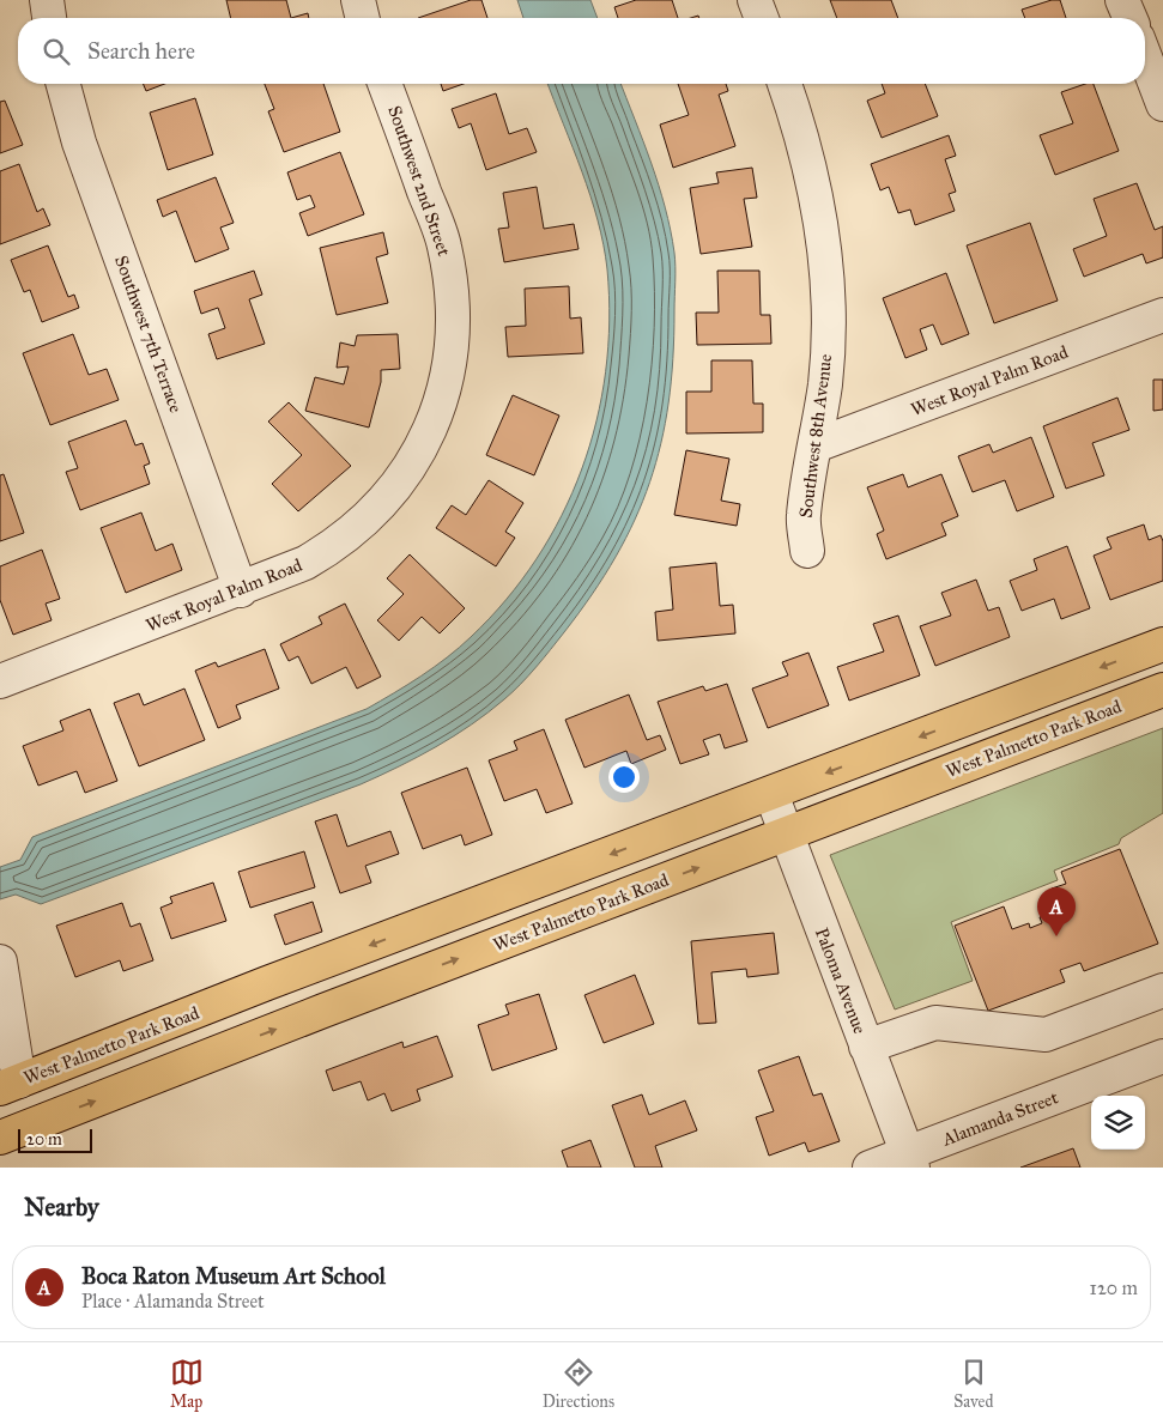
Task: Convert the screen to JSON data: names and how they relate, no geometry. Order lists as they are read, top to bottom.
{
  "streets": {
    "main road": ["West Palmetto Park Road"],
    "street": [
      "Southwest 2nd Street",
      "Southwest 7th Terrace",
      "West Royal Palm Road",
      "Southwest 8th Avenue",
      "Paloma Avenue",
      "Alamanda Street"
    ]
  },
  "crossings": [
    ["Southwest 2nd Street", "West Royal Palm Road"],
    ["Southwest 7th Terrace", "West Royal Palm Road"],
    ["West Royal Palm Road", "Southwest 8th Avenue"],
    ["West Palmetto Park Road", "Paloma Avenue"],
    ["Paloma Avenue", "Alamanda Street"]
  ],
  "scale_bar": "20 m",
  "page": {
    "search": "Search here",
    "pins": "A",
    "scale": "20 m",
    "heading": "Nearby",
    "list": [
      {
        "mark": "A",
        "name": "Boca Raton Museum Art School",
        "note": "Place · Alamanda Street",
        "value": "120 m"
      }
    ],
    "nav": ["Map", "Directions", "Saved"]
  }
}
